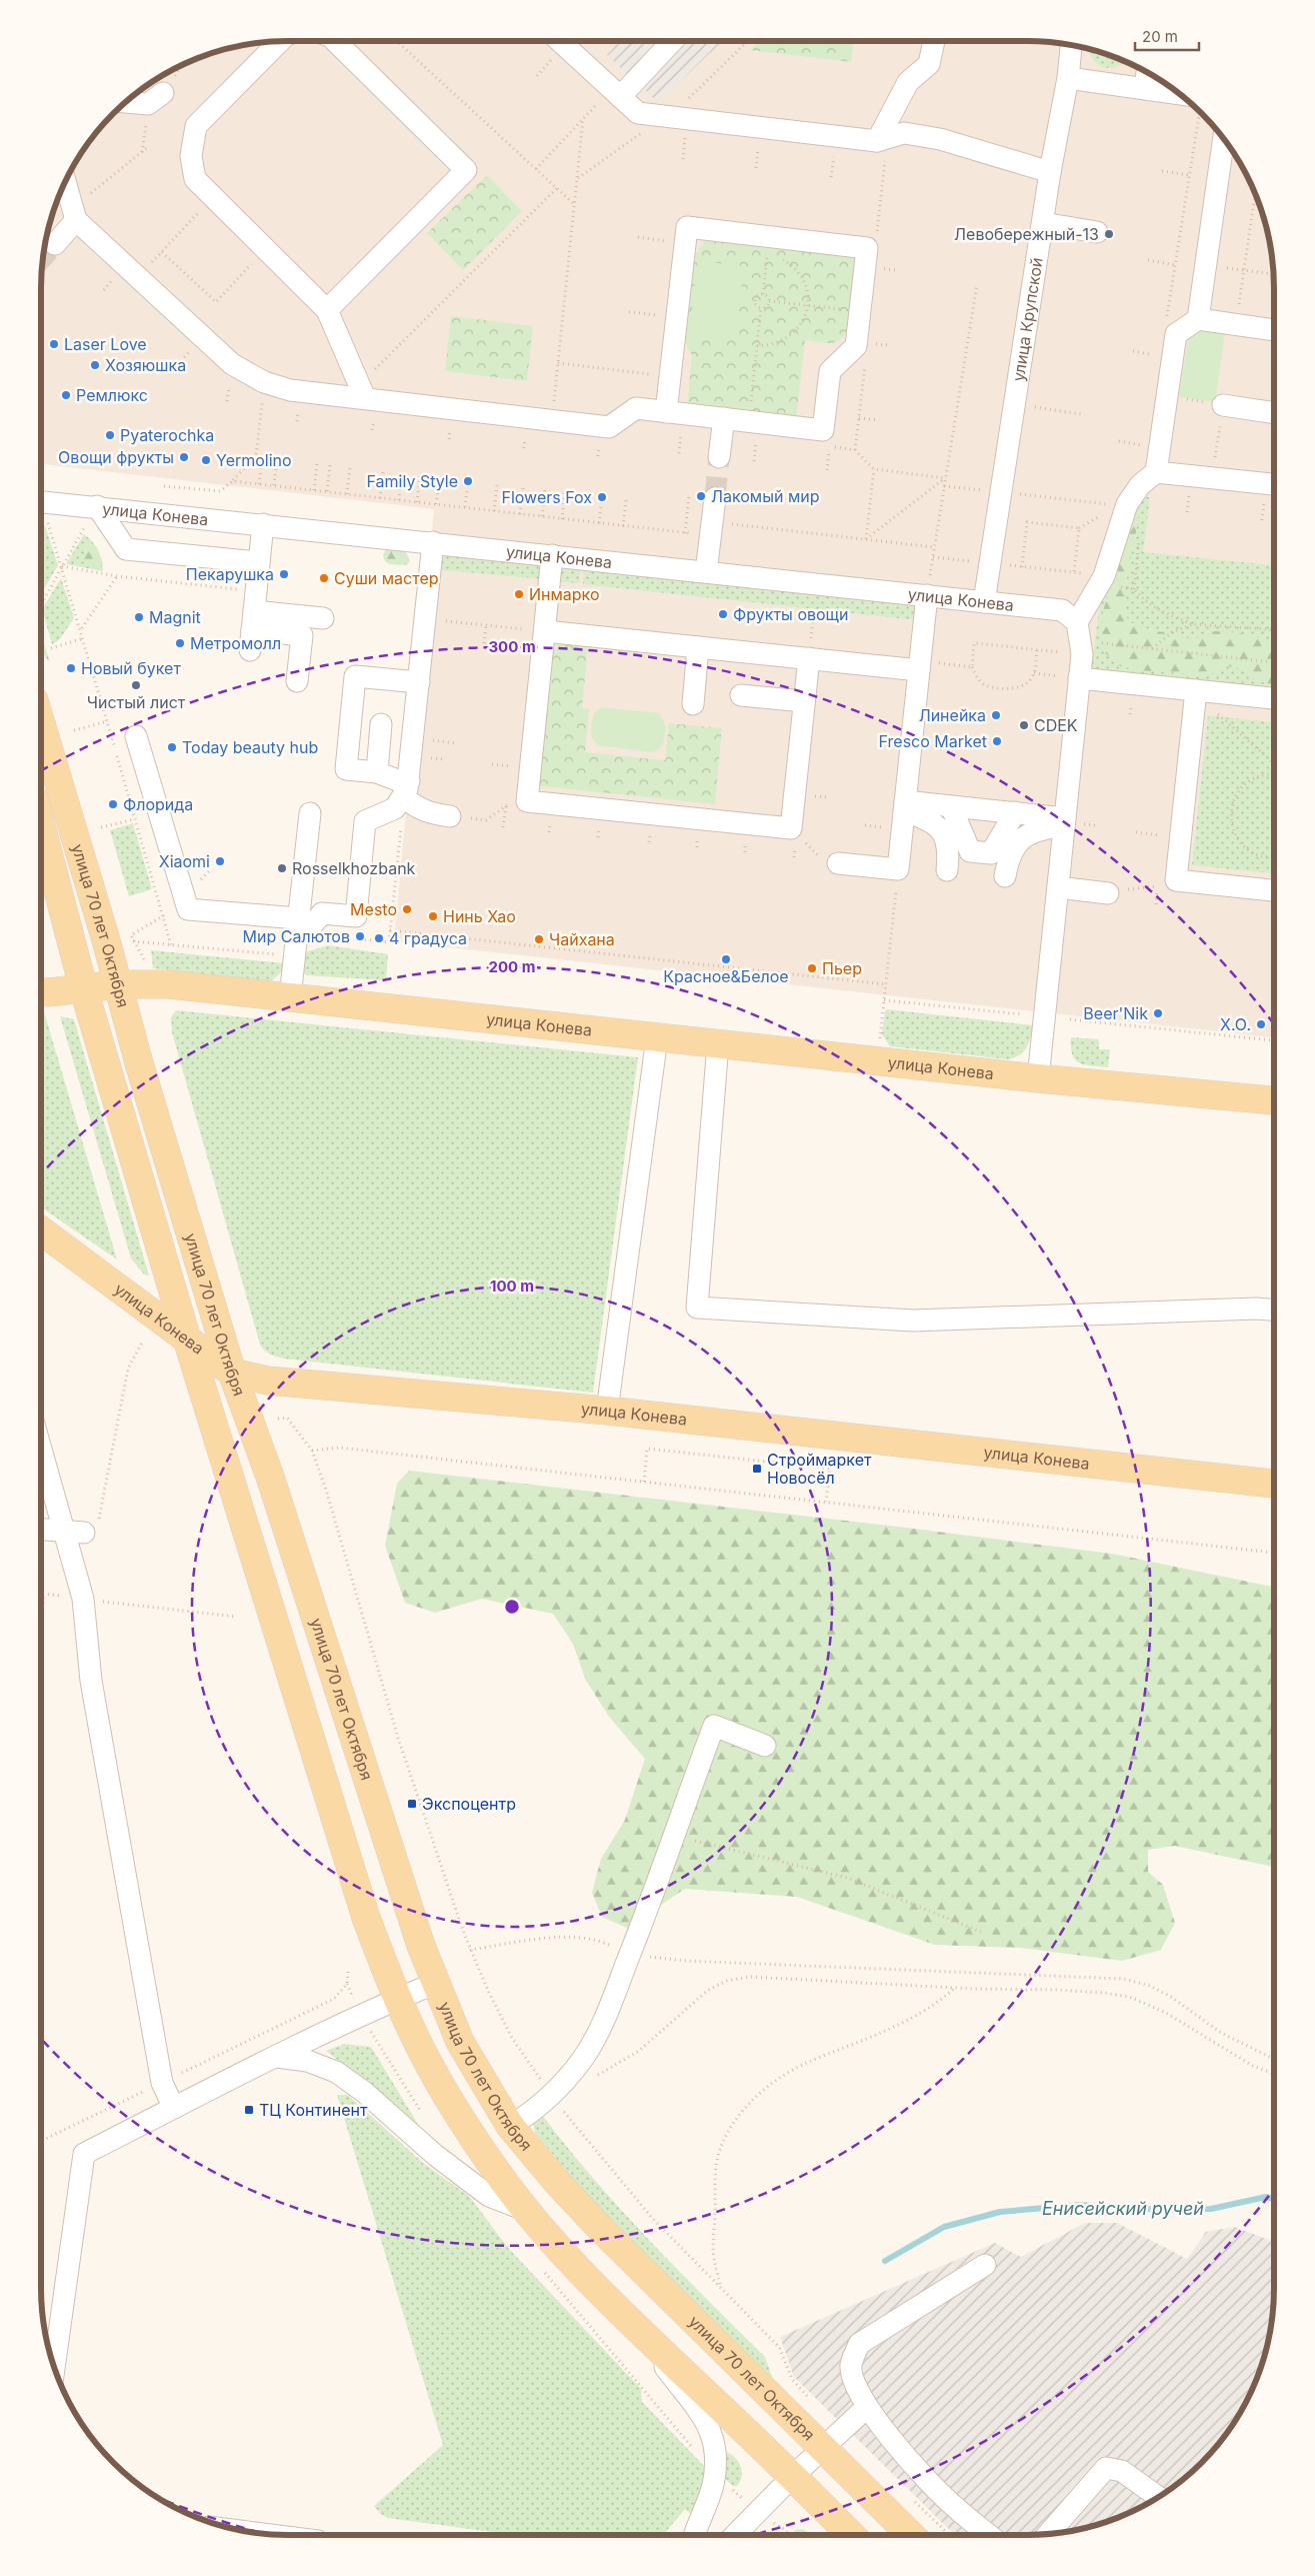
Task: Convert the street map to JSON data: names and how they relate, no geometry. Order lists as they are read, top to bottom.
{
  "streets": {
    "main road": ["улица Конева", "улица 70 лет Октября"],
    "street": ["улица Крупской"]
  },
  "crossings": [
    ["улица Крупской", "улица Конева"],
    ["улица Конева", "улица 70 лет Октября"]
  ],
  "water": ["Енисейский ручей"],
  "places": {
    "other": [
      "Левобережный-13",
      "Laser Love",
      "Хозяюшка",
      "Ремлюкс",
      "Pyaterochka",
      "Овощи фрукты",
      "Yermolino",
      "Family Style",
      "Лакомый мир",
      "Flowers Fox",
      "Пекарушка",
      "Суши мастер",
      "Инмарко",
      "Фрукты овощи",
      "Magnit",
      "Метромолл",
      "Новый букет",
      "Чистый лист",
      "Линейка",
      "CDEK",
      "Fresco Market",
      "Today beauty hub",
      "Флорида",
      "Xiaomi",
      "Rosselkhozbank",
      "Mesto",
      "Нинь Хао",
      "Мир Салютов",
      "4 градуса",
      "Чайхана",
      "Красное&Белое",
      "Пьер",
      "Beer'Nik",
      "X.O."
    ],
    "transit": ["Строймаркет Новосёл", "Экспоцентр", "ТЦ Континент"]
  },
  "scale_bar": "20 m",
  "rings": ["300 m", "200 m", "100 m"]
}
